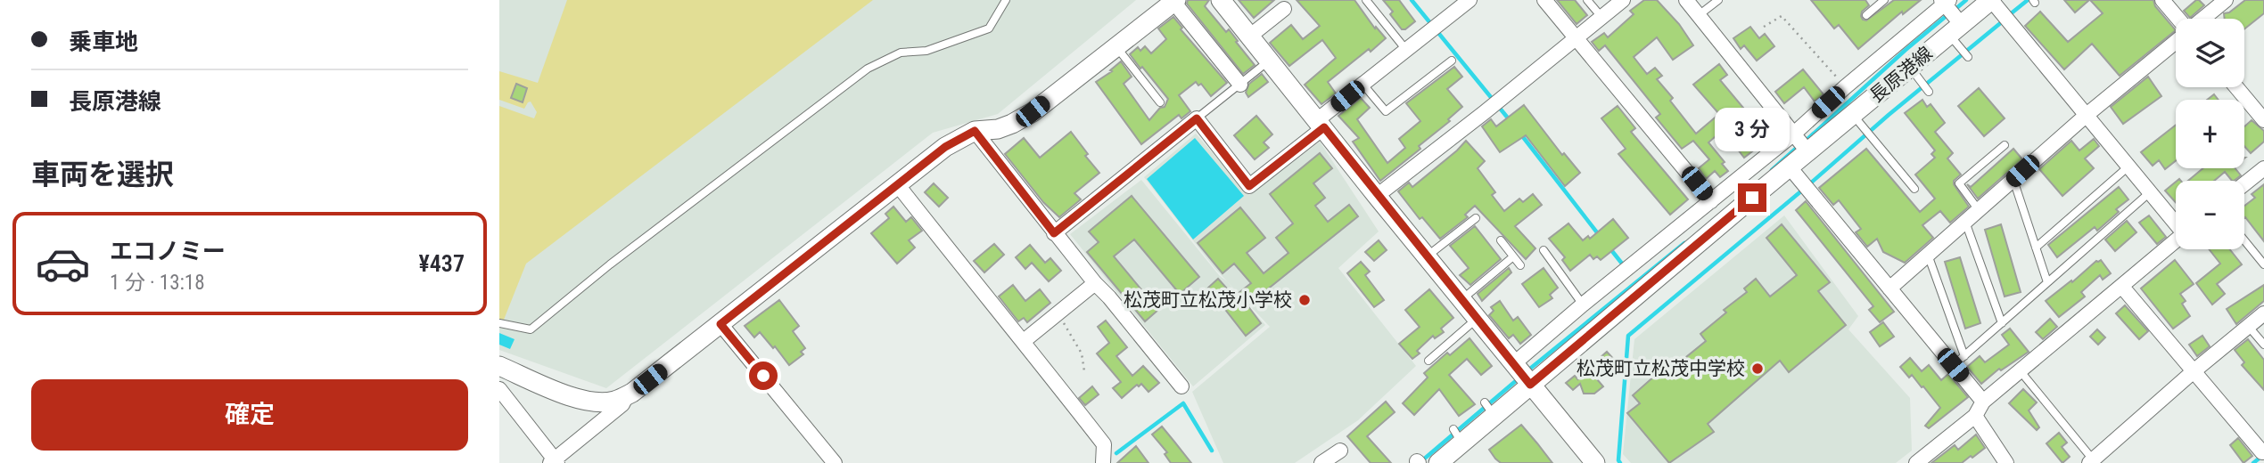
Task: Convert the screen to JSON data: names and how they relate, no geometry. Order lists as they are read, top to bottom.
{
  "streets": {
    "street": ["長原港線"]
  },
  "places": ["松茂町立松茂小学校", "松茂町立松茂中学校"],
  "page": {
    "banner": ["乗車地", "長原港線"],
    "map_buttons": ["+", "−"],
    "bubble": "3 分",
    "heading": "車両を選択",
    "list": [
      {
        "name": "エコノミー",
        "note": "1 分 · 13:18",
        "value": "¥437"
      }
    ],
    "buttons": "確定"
  }
}
